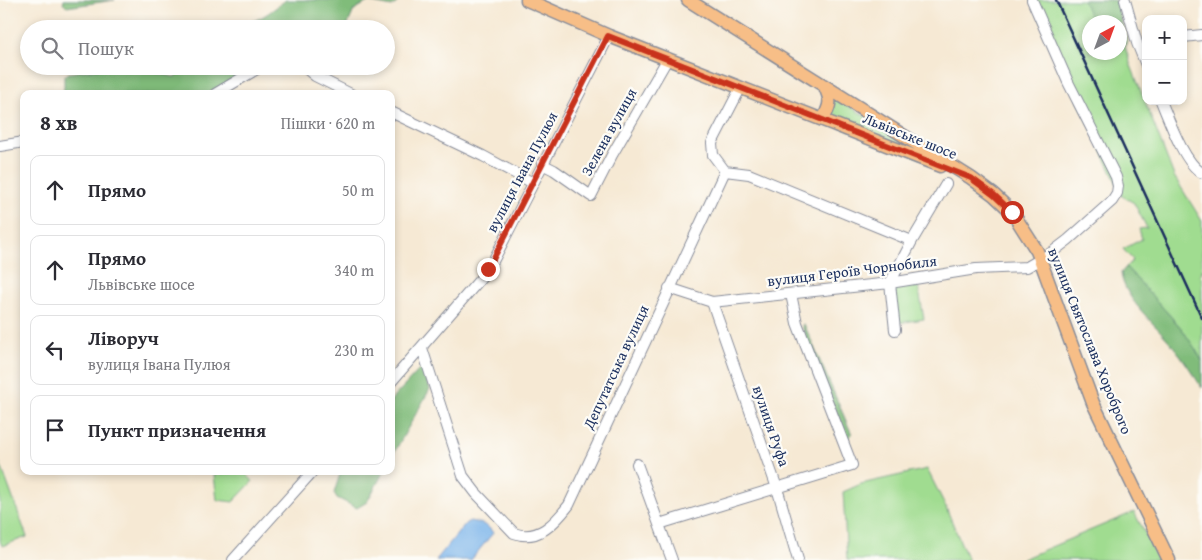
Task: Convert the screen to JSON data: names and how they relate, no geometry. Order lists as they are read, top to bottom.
{
  "streets": {
    "main road": ["Львівське шосе", "вулиця Святослава Хороброго"],
    "street": [
      "Зелена вулиця",
      "вулиця Івана Пулюя",
      "вулиця Героїв Чорнобиля",
      "Депутатська вулиця",
      "вулиця Руфа"
    ]
  },
  "crossings": [
    ["Зелена вулиця", "Львівське шосе"],
    ["Зелена вулиця", "вулиця Івана Пулюя"],
    ["Львівське шосе", "вулиця Івана Пулюя"],
    ["Львівське шосе", "вулиця Святослава Хороброго"],
    ["вулиця Івана Пулюя", "Депутатська вулиця"],
    ["вулиця Героїв Чорнобиля", "вулиця Святослава Хороброго"],
    ["вулиця Героїв Чорнобиля", "Депутатська вулиця"],
    ["вулиця Героїв Чорнобиля", "вулиця Руфа"]
  ],
  "north": "top right",
  "page": {
    "map_buttons": ["+", "−"],
    "search": "Пошук",
    "heading": ["8 хв", "Пішки · 620 m"],
    "list": [
      ["Прямо", "50 m"],
      ["Прямо", "Львівське шосе", "340 m"],
      ["Ліворуч", "вулиця Івана Пулюя", "230 m"],
      "Пункт призначення"
    ]
  }
}
